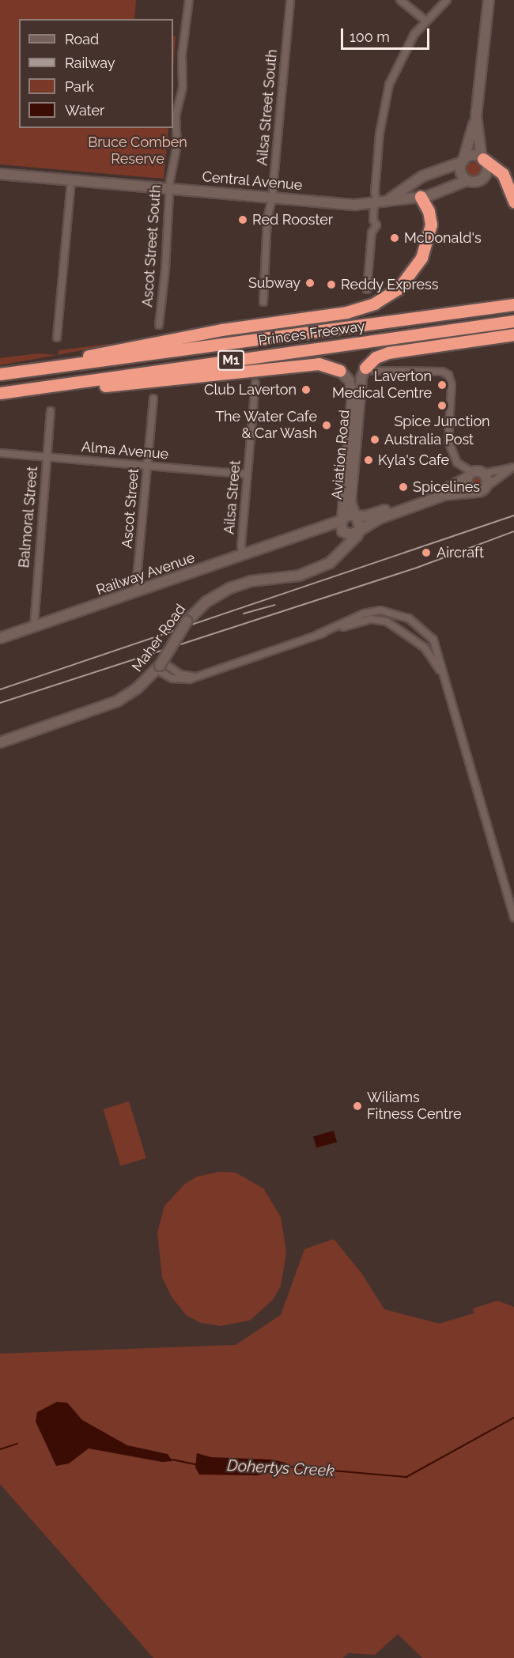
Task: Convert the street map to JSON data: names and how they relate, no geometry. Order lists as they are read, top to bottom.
{
  "streets": {
    "highway": ["Princes Freeway", "M1"],
    "street": [
      "Ailsa Street South",
      "Central Avenue",
      "Ascot Street South",
      "Alma Avenue",
      "Aviation Road",
      "Ailsa Street",
      "Ascot Street",
      "Balmoral Street",
      "Railway Avenue",
      "Maher Road"
    ]
  },
  "crossings": [
    ["Ailsa Street South", "Central Avenue"],
    ["Central Avenue", "Ascot Street South"],
    ["Alma Avenue", "Ailsa Street"],
    ["Alma Avenue", "Ascot Street"],
    ["Alma Avenue", "Balmoral Street"],
    ["Aviation Road", "Railway Avenue"],
    ["Aviation Road", "Maher Road"],
    ["Ailsa Street", "Railway Avenue"],
    ["Ascot Street", "Railway Avenue"],
    ["Balmoral Street", "Railway Avenue"],
    ["Railway Avenue", "Maher Road"]
  ],
  "water": ["Dohertys Creek"],
  "parks": ["Bruce Comben Reserve"],
  "places": [
    "Red Rooster",
    "McDonald's",
    "Subway",
    "Reddy Express",
    "Laverton Medical Centre",
    "Club Laverton",
    "Spice Junction",
    "The Water Cafe & Car Wash",
    "Australia Post",
    "Kyla's Cafe",
    "Spicelines",
    "Aircraft",
    "Wiliams Fitness Centre"
  ],
  "legend": [
    "Road",
    "Railway",
    "Park",
    "Water"
  ],
  "scale_bar": "100 m"
}
